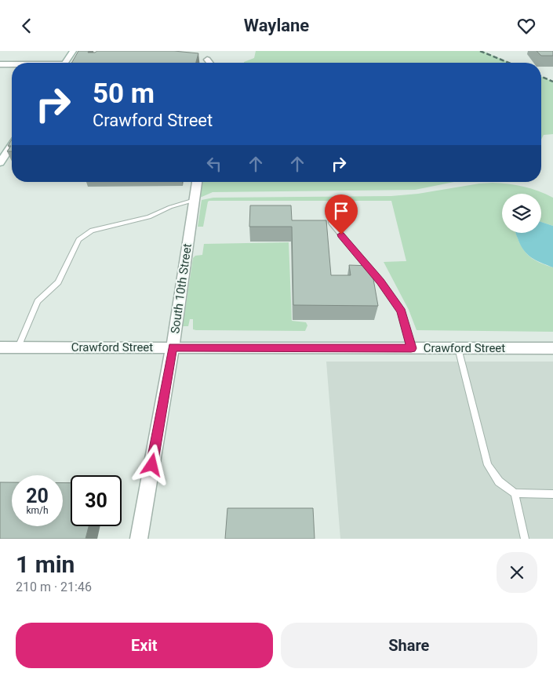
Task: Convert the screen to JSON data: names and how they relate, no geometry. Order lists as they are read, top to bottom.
{
  "streets": {
    "street": ["South 10th Street", "Crawford Street"]
  },
  "crossings": [
    ["South 10th Street", "Crawford Street"]
  ],
  "page": {
    "header": "Waylane",
    "turn": ["50 m", "Crawford Street"],
    "speed": "20 km/h",
    "limit": "30",
    "heading": ["1 min", "210 m · 21:46"],
    "buttons": ["Exit", "Share"]
  }
}
